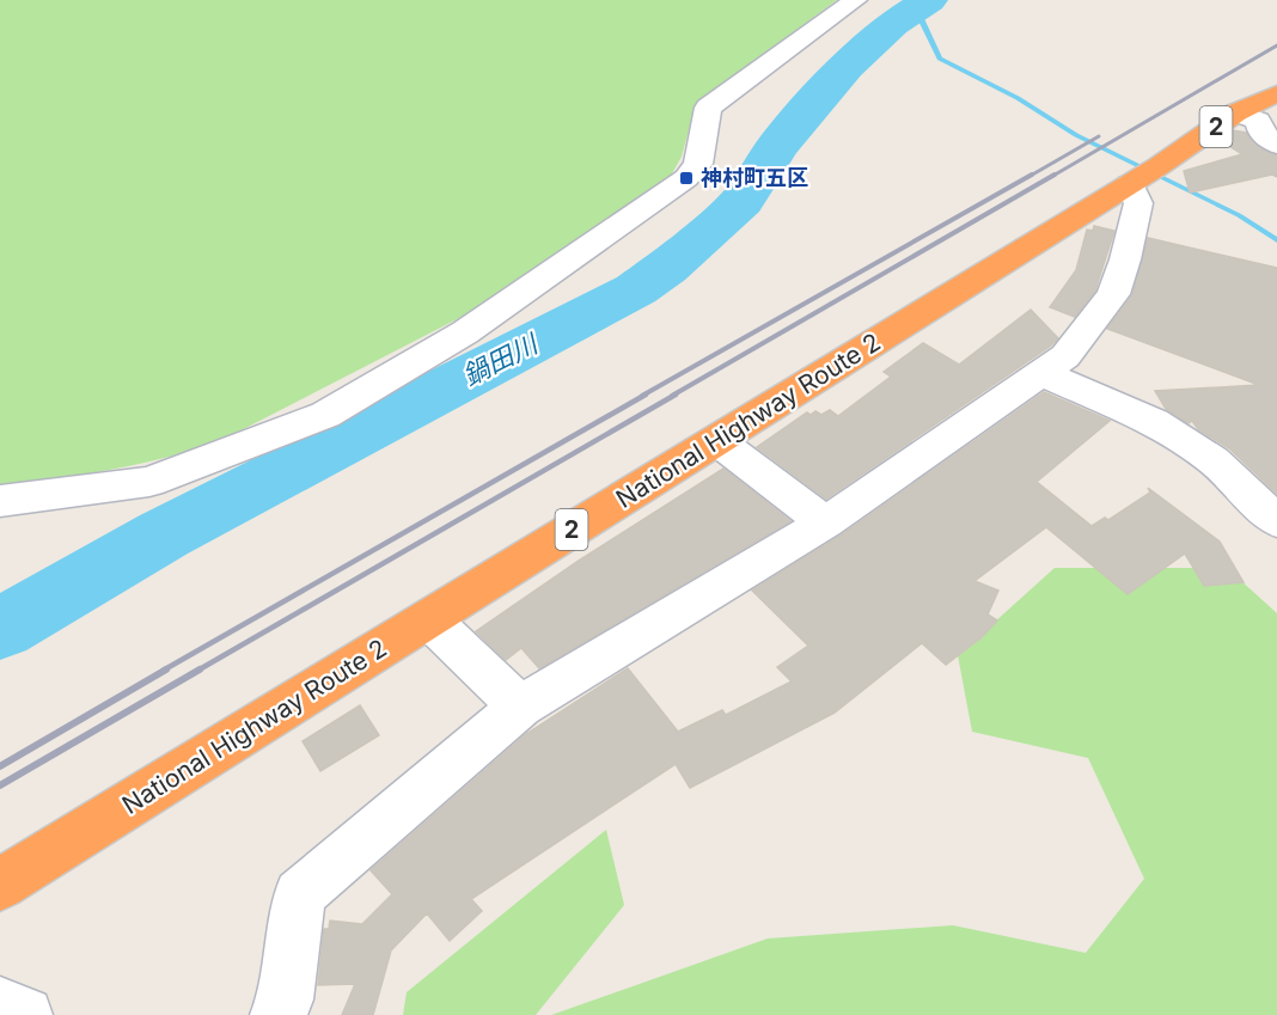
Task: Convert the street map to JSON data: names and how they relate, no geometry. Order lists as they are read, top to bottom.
{
  "streets": {
    "highway": ["2", "National Highway Route 2"]
  },
  "water": ["鍋田川"],
  "places": {
    "transit": ["神村町五区"]
  }
}
